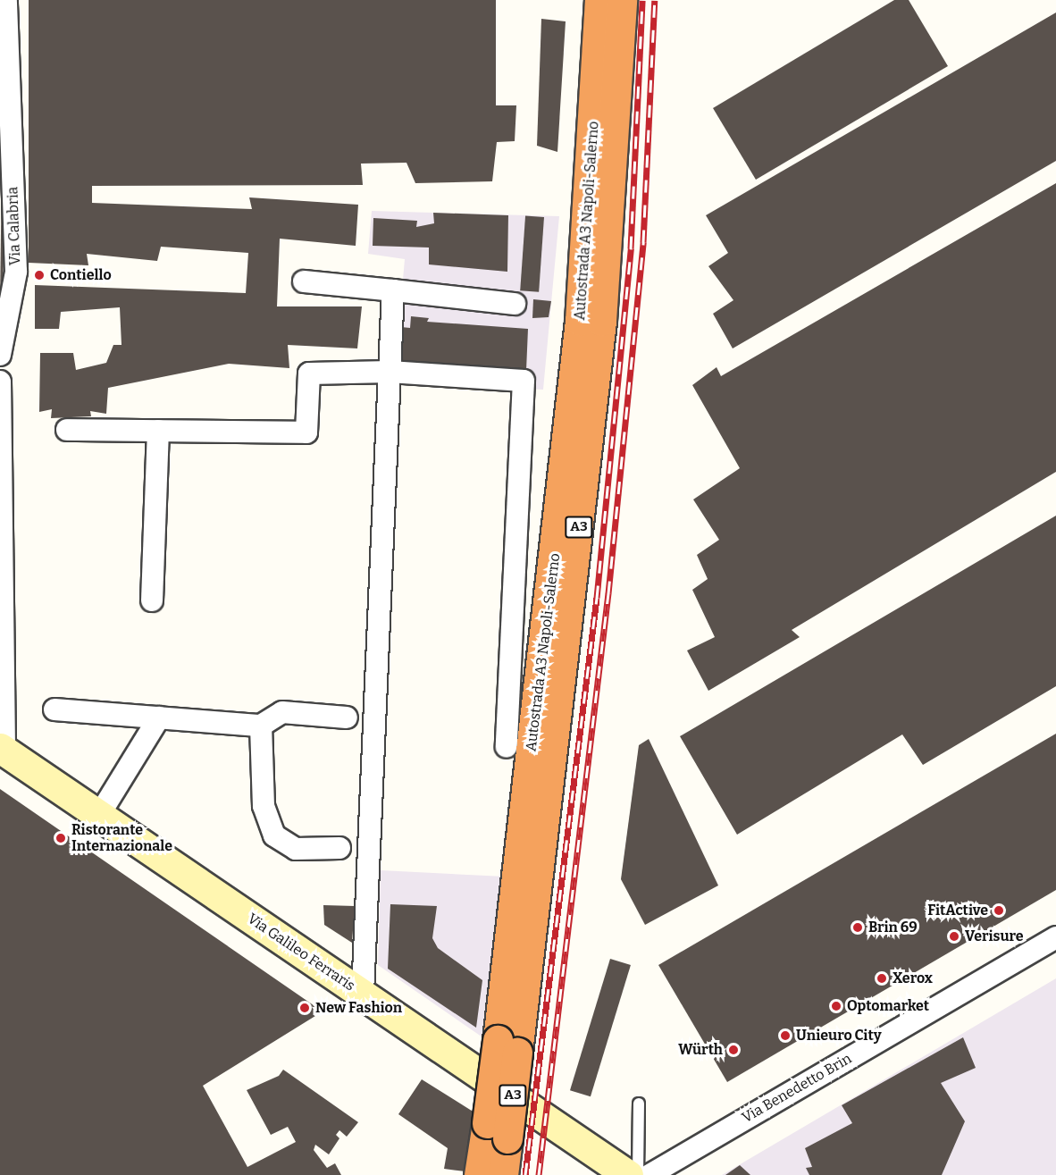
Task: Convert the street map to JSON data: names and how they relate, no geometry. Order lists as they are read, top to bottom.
{
  "streets": {
    "highway": ["Autostrada A3 Napoli-Salerno", "A3"],
    "main road": ["Via Galileo Ferraris"],
    "street": ["Via Calabria", "Via Benedetto Brin"]
  },
  "places": [
    "Contiello",
    "Ristorante Internazionale",
    "FitActive",
    "Brin 69",
    "Verisure",
    "Xerox",
    "Optomarket",
    "New Fashion",
    "Unieuro City",
    "Würth"
  ]
}
